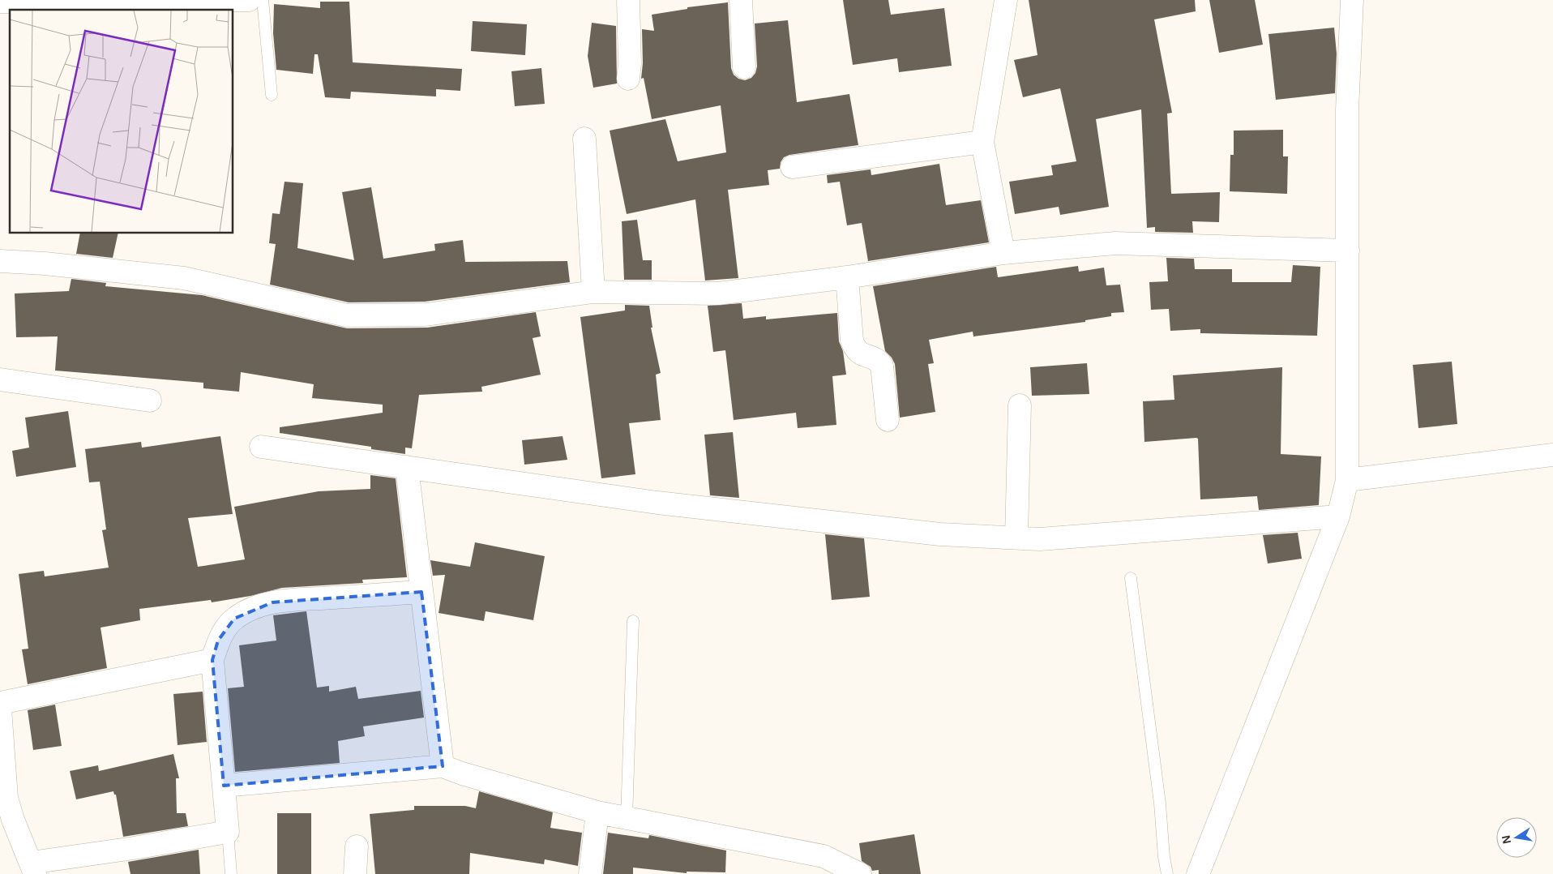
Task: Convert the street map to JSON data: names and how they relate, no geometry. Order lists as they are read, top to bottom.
{
  "north": "left"
}
